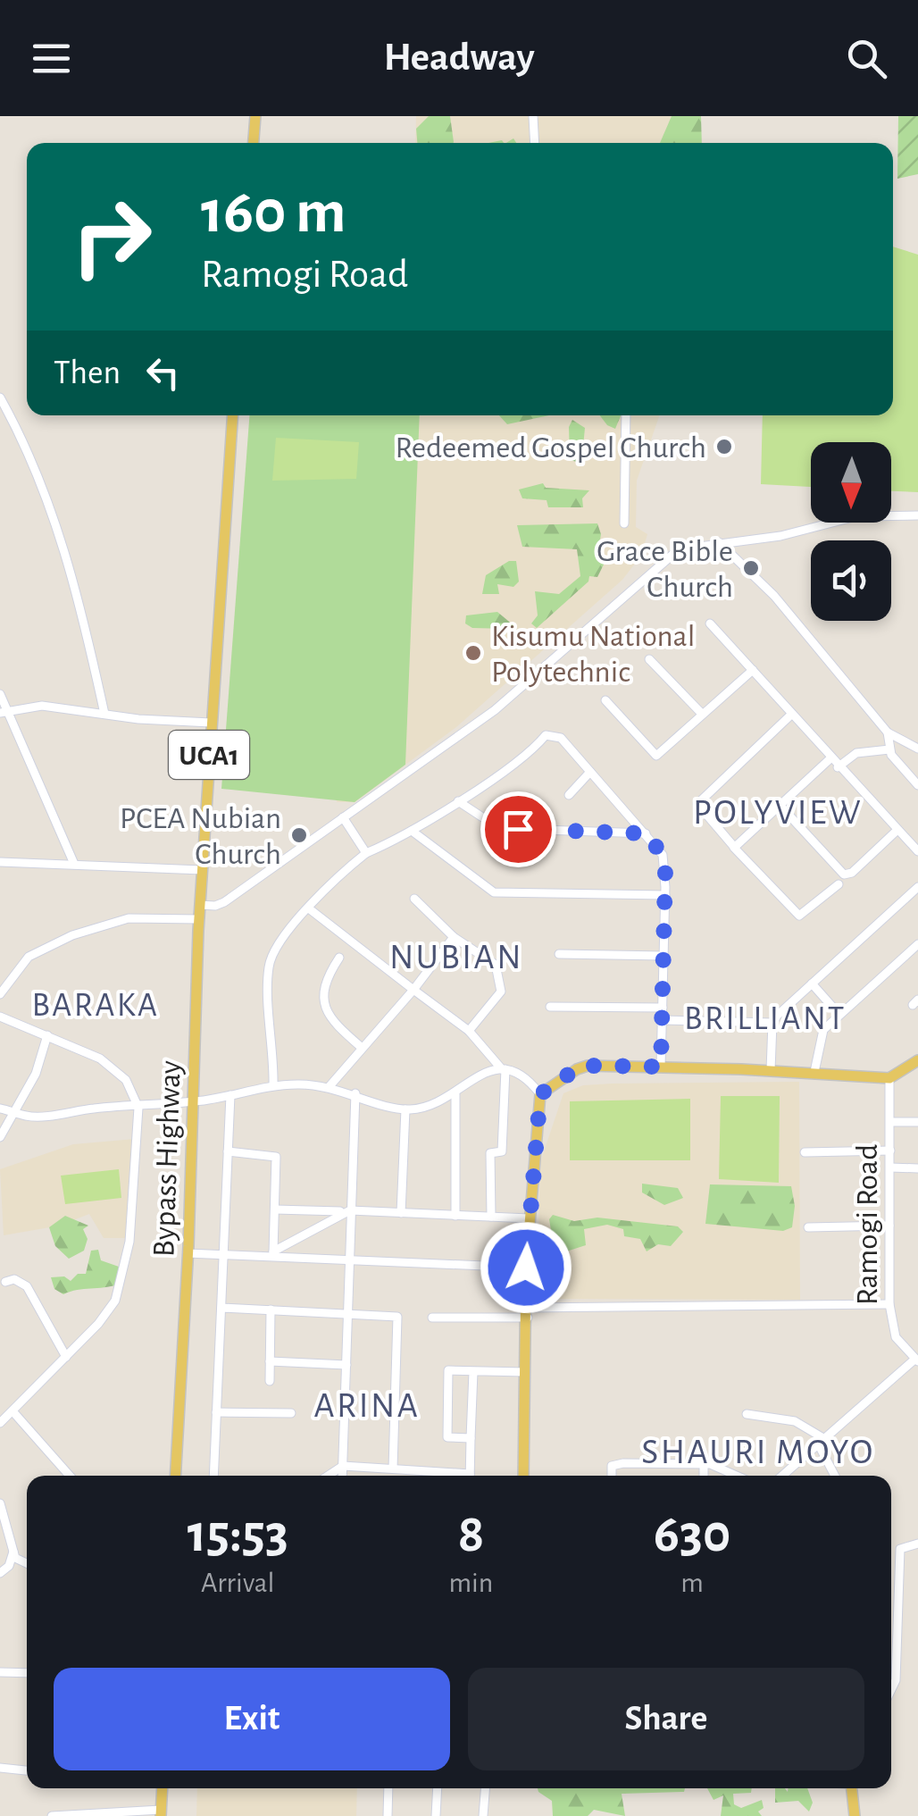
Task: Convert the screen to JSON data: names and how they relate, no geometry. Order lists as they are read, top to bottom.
{
  "streets": {
    "main road": ["UCA1", "Bypass Highway"],
    "street": ["Ramogi Road"]
  },
  "districts": [
    "POLYVIEW",
    "NUBIAN",
    "BARAKA",
    "BRILLIANT",
    "ARINA",
    "SHAURI MOYO"
  ],
  "places": [
    "Redeemed Gospel Church",
    "Grace Bible Church",
    "Kisumu National Polytechnic",
    "PCEA Nubian Church"
  ],
  "north": "bottom",
  "page": {
    "header": "Headway",
    "turn": ["160 m", "Ramogi Road"],
    "then": "Then",
    "eta": [
      "15:53",
      "Arrival",
      "8",
      "min",
      "630",
      "m"
    ],
    "buttons": ["Exit", "Share"]
  }
}
